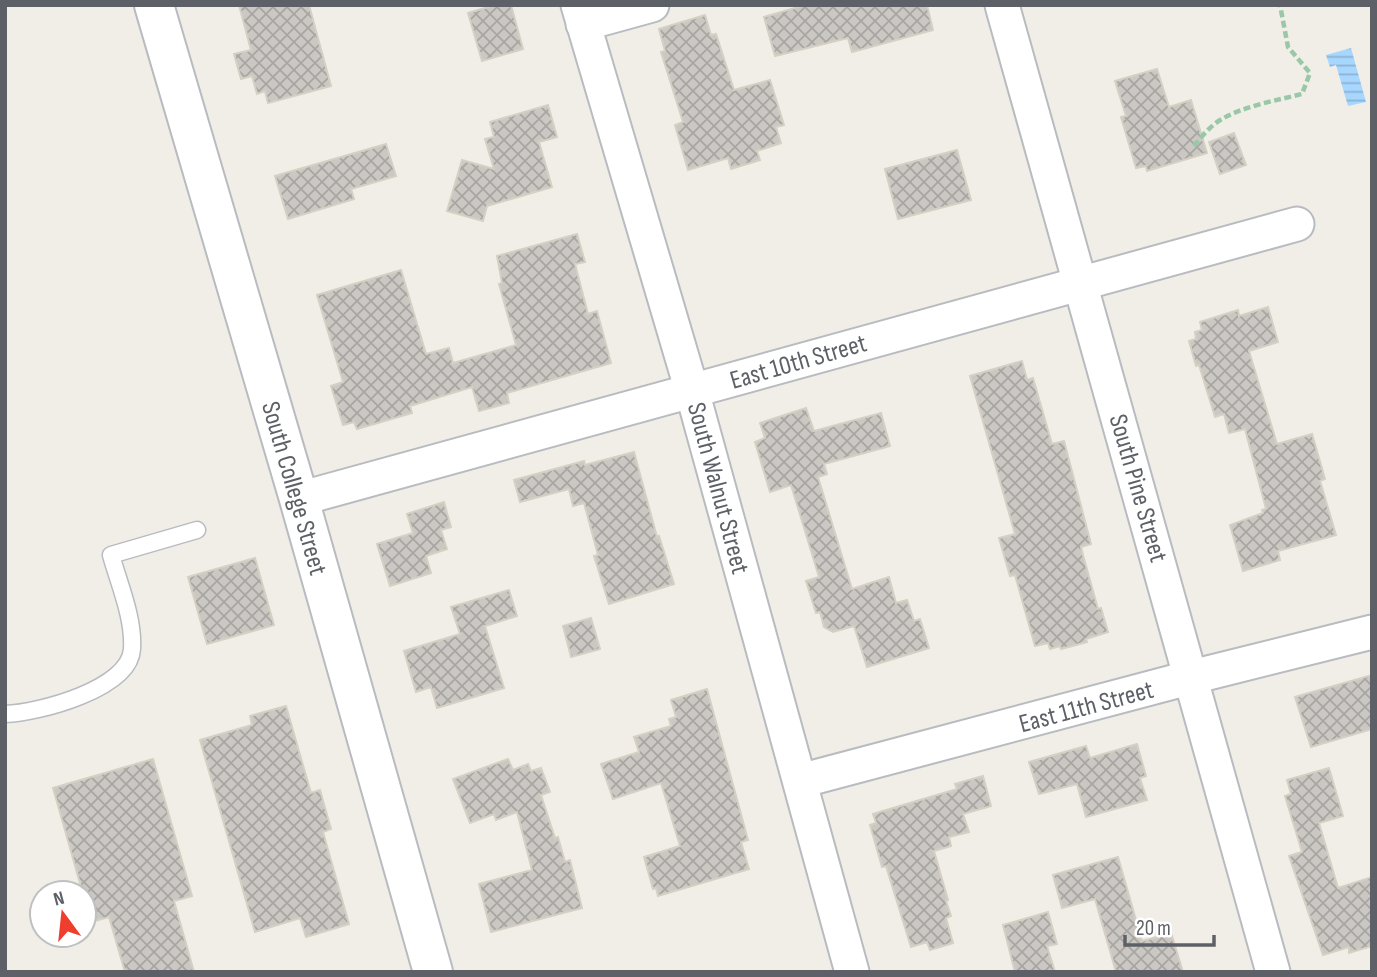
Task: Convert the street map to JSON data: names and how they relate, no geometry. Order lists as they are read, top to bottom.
{
  "streets": {
    "street": [
      "East 10th Street",
      "South College Street",
      "South Walnut Street",
      "South Pine Street",
      "East 11th Street"
    ]
  },
  "crossings": [
    ["East 10th Street", "South College Street"],
    ["East 10th Street", "South Walnut Street"],
    ["East 10th Street", "South Pine Street"],
    ["South Walnut Street", "East 11th Street"],
    ["South Pine Street", "East 11th Street"]
  ],
  "scale_bar": "20 m",
  "north": "top"
}
